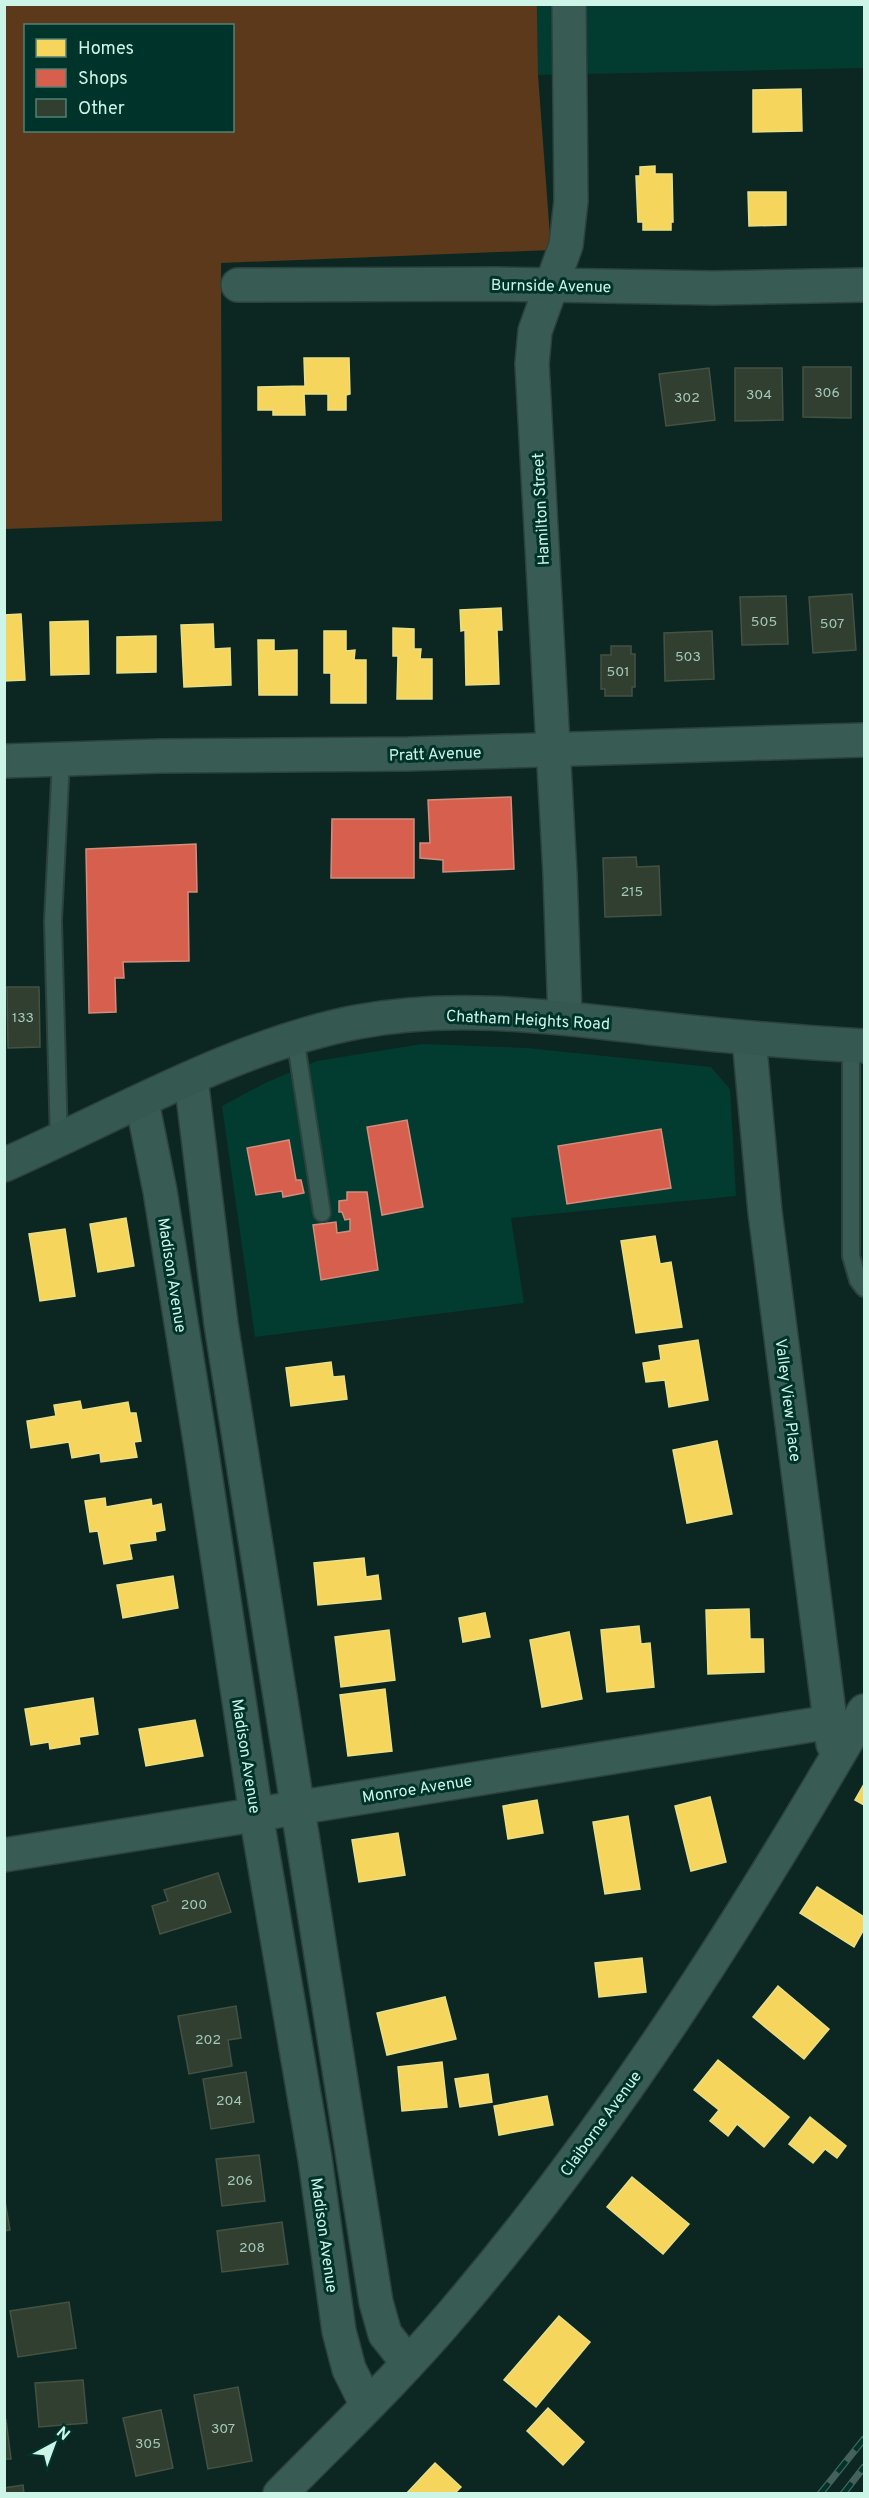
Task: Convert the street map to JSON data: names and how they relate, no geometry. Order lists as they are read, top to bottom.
{
  "streets": {
    "main road": ["Chatham Heights Road"],
    "street": [
      "Burnside Avenue",
      "Hamilton Street",
      "Pratt Avenue",
      "Madison Avenue",
      "Valley View Place",
      "Monroe Avenue",
      "Claiborne Avenue"
    ]
  },
  "crossings": [
    ["Burnside Avenue", "Hamilton Street"],
    ["Hamilton Street", "Pratt Avenue"],
    ["Hamilton Street", "Chatham Heights Road"],
    ["Chatham Heights Road", "Madison Avenue"],
    ["Chatham Heights Road", "Valley View Place"],
    ["Madison Avenue", "Monroe Avenue"],
    ["Madison Avenue", "Claiborne Avenue"],
    ["Valley View Place", "Monroe Avenue"],
    ["Valley View Place", "Claiborne Avenue"]
  ],
  "house_numbers": [
    "306",
    "304",
    "302",
    "505",
    "507",
    "503",
    "501",
    "215",
    "133",
    "200",
    "202",
    "204",
    "206",
    "208",
    "307",
    "305"
  ],
  "legend": ["Homes", "Shops", "Other"],
  "north": "top right"
}
